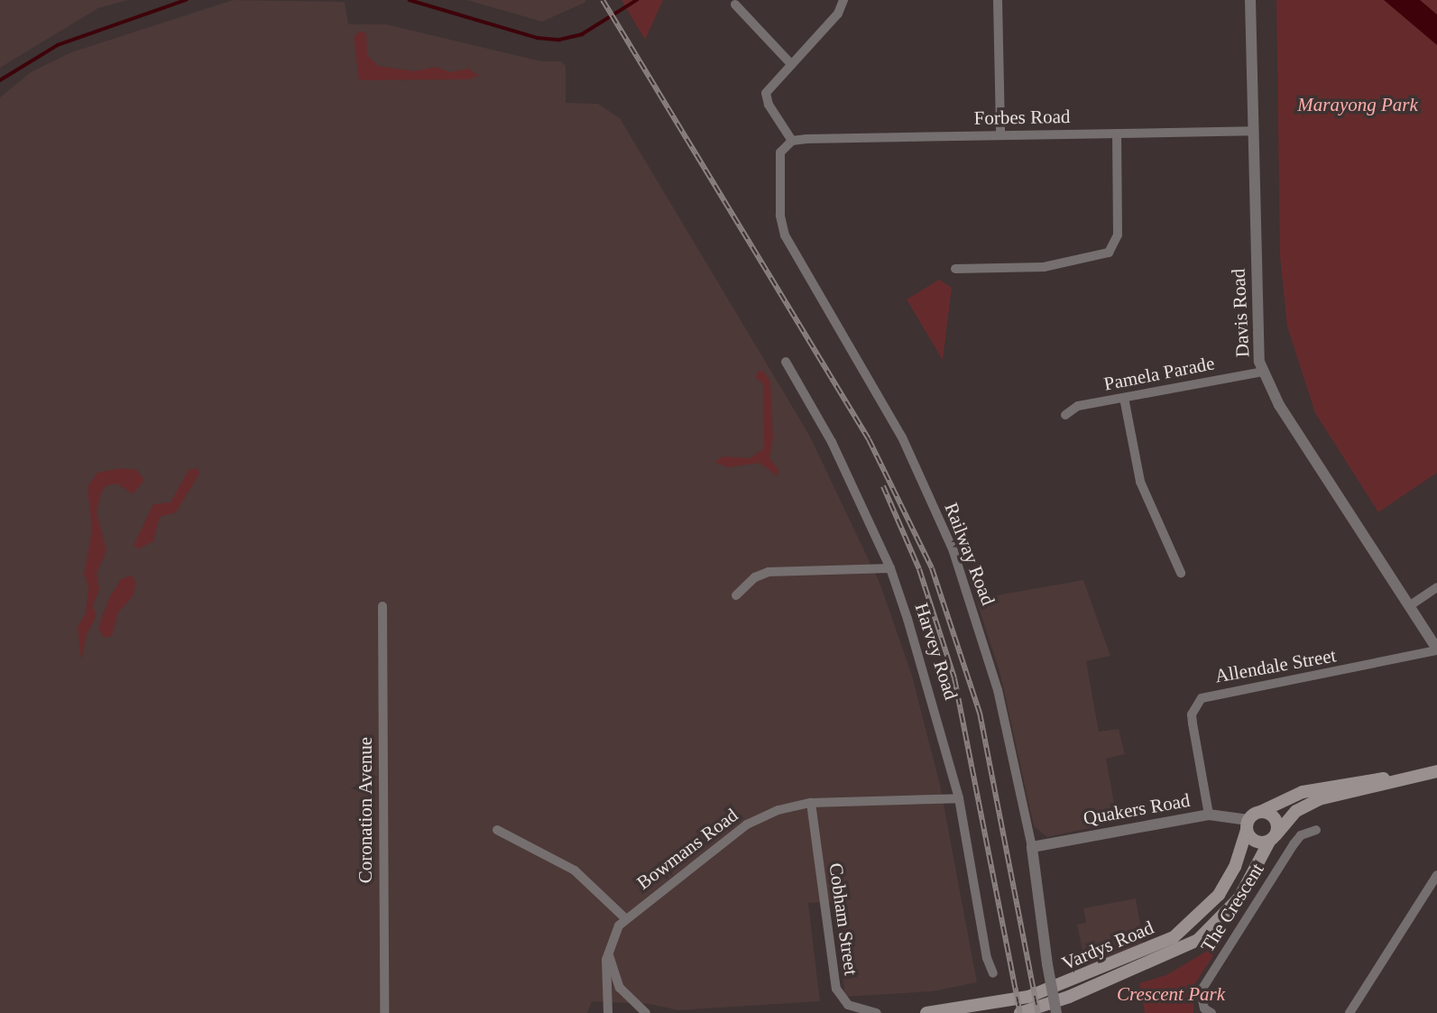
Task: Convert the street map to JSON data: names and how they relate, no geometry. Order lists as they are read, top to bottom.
{
  "streets": {
    "main road": ["Vardys Road"],
    "street": [
      "Forbes Road",
      "Davis Road",
      "Pamela Parade",
      "Railway Road",
      "Harvey Road",
      "Allendale Street",
      "Quakers Road",
      "Coronation Avenue",
      "Bowmans Road",
      "The Crescent",
      "Cobham Street"
    ]
  },
  "crossings": [
    ["Forbes Road", "Davis Road"],
    ["Forbes Road", "Railway Road"],
    ["Davis Road", "Pamela Parade"],
    ["Davis Road", "Allendale Street"],
    ["Railway Road", "Quakers Road"],
    ["Harvey Road", "Bowmans Road"],
    ["Allendale Street", "Quakers Road"],
    ["Quakers Road", "Vardys Road"],
    ["Bowmans Road", "Cobham Street"]
  ],
  "parks": ["Marayong Park", "Crescent Park"]
}
